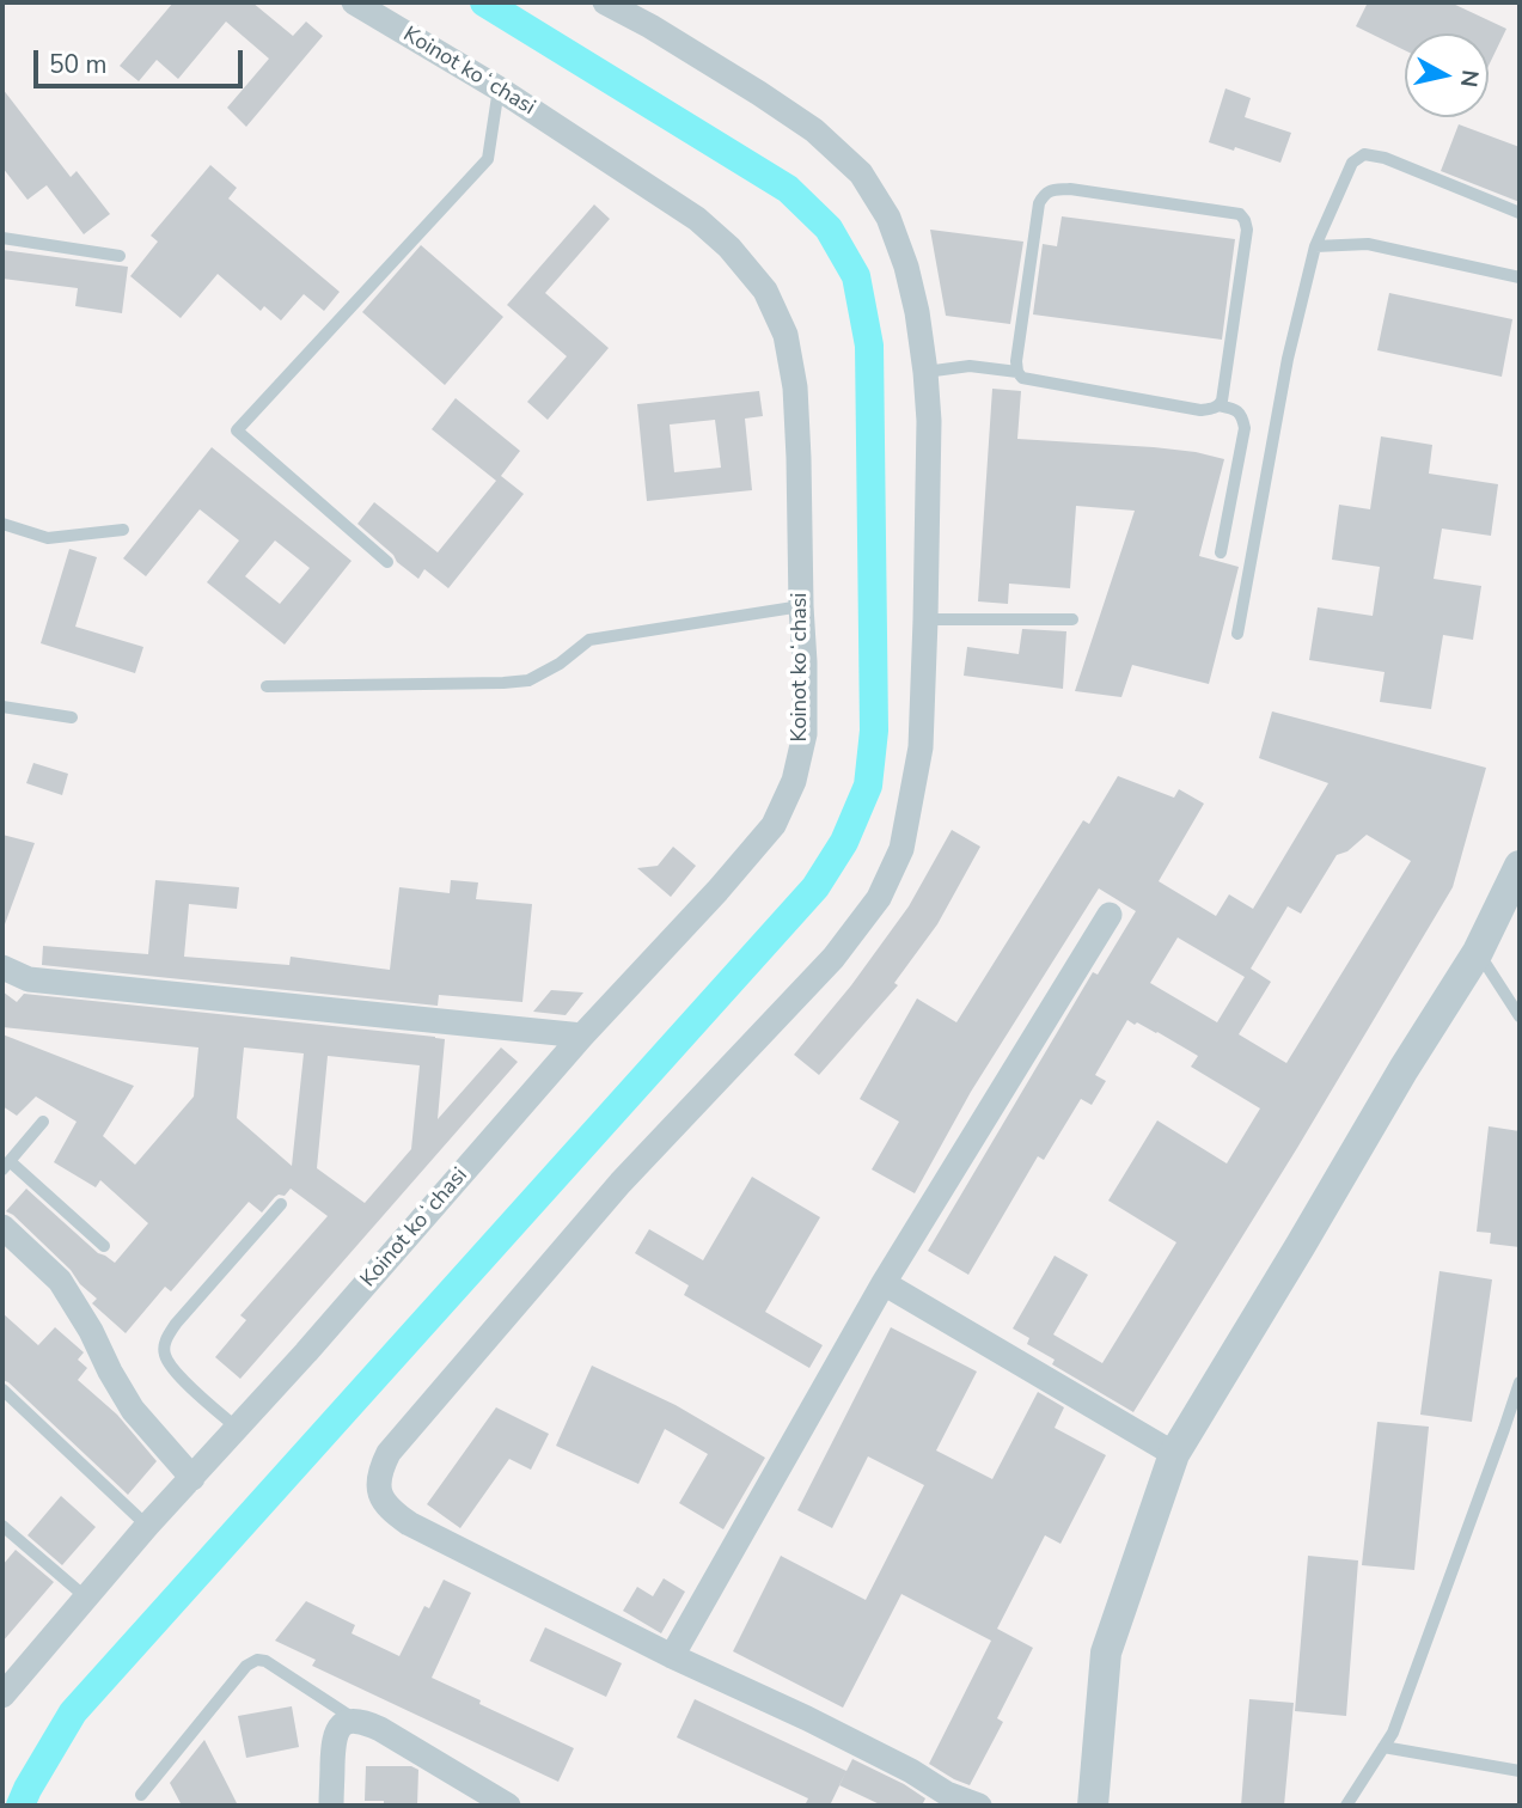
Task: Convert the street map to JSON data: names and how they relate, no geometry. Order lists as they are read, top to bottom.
{
  "streets": {
    "street": ["Koinot koʻchasi"]
  },
  "scale_bar": "50 m",
  "north": "right"
}
